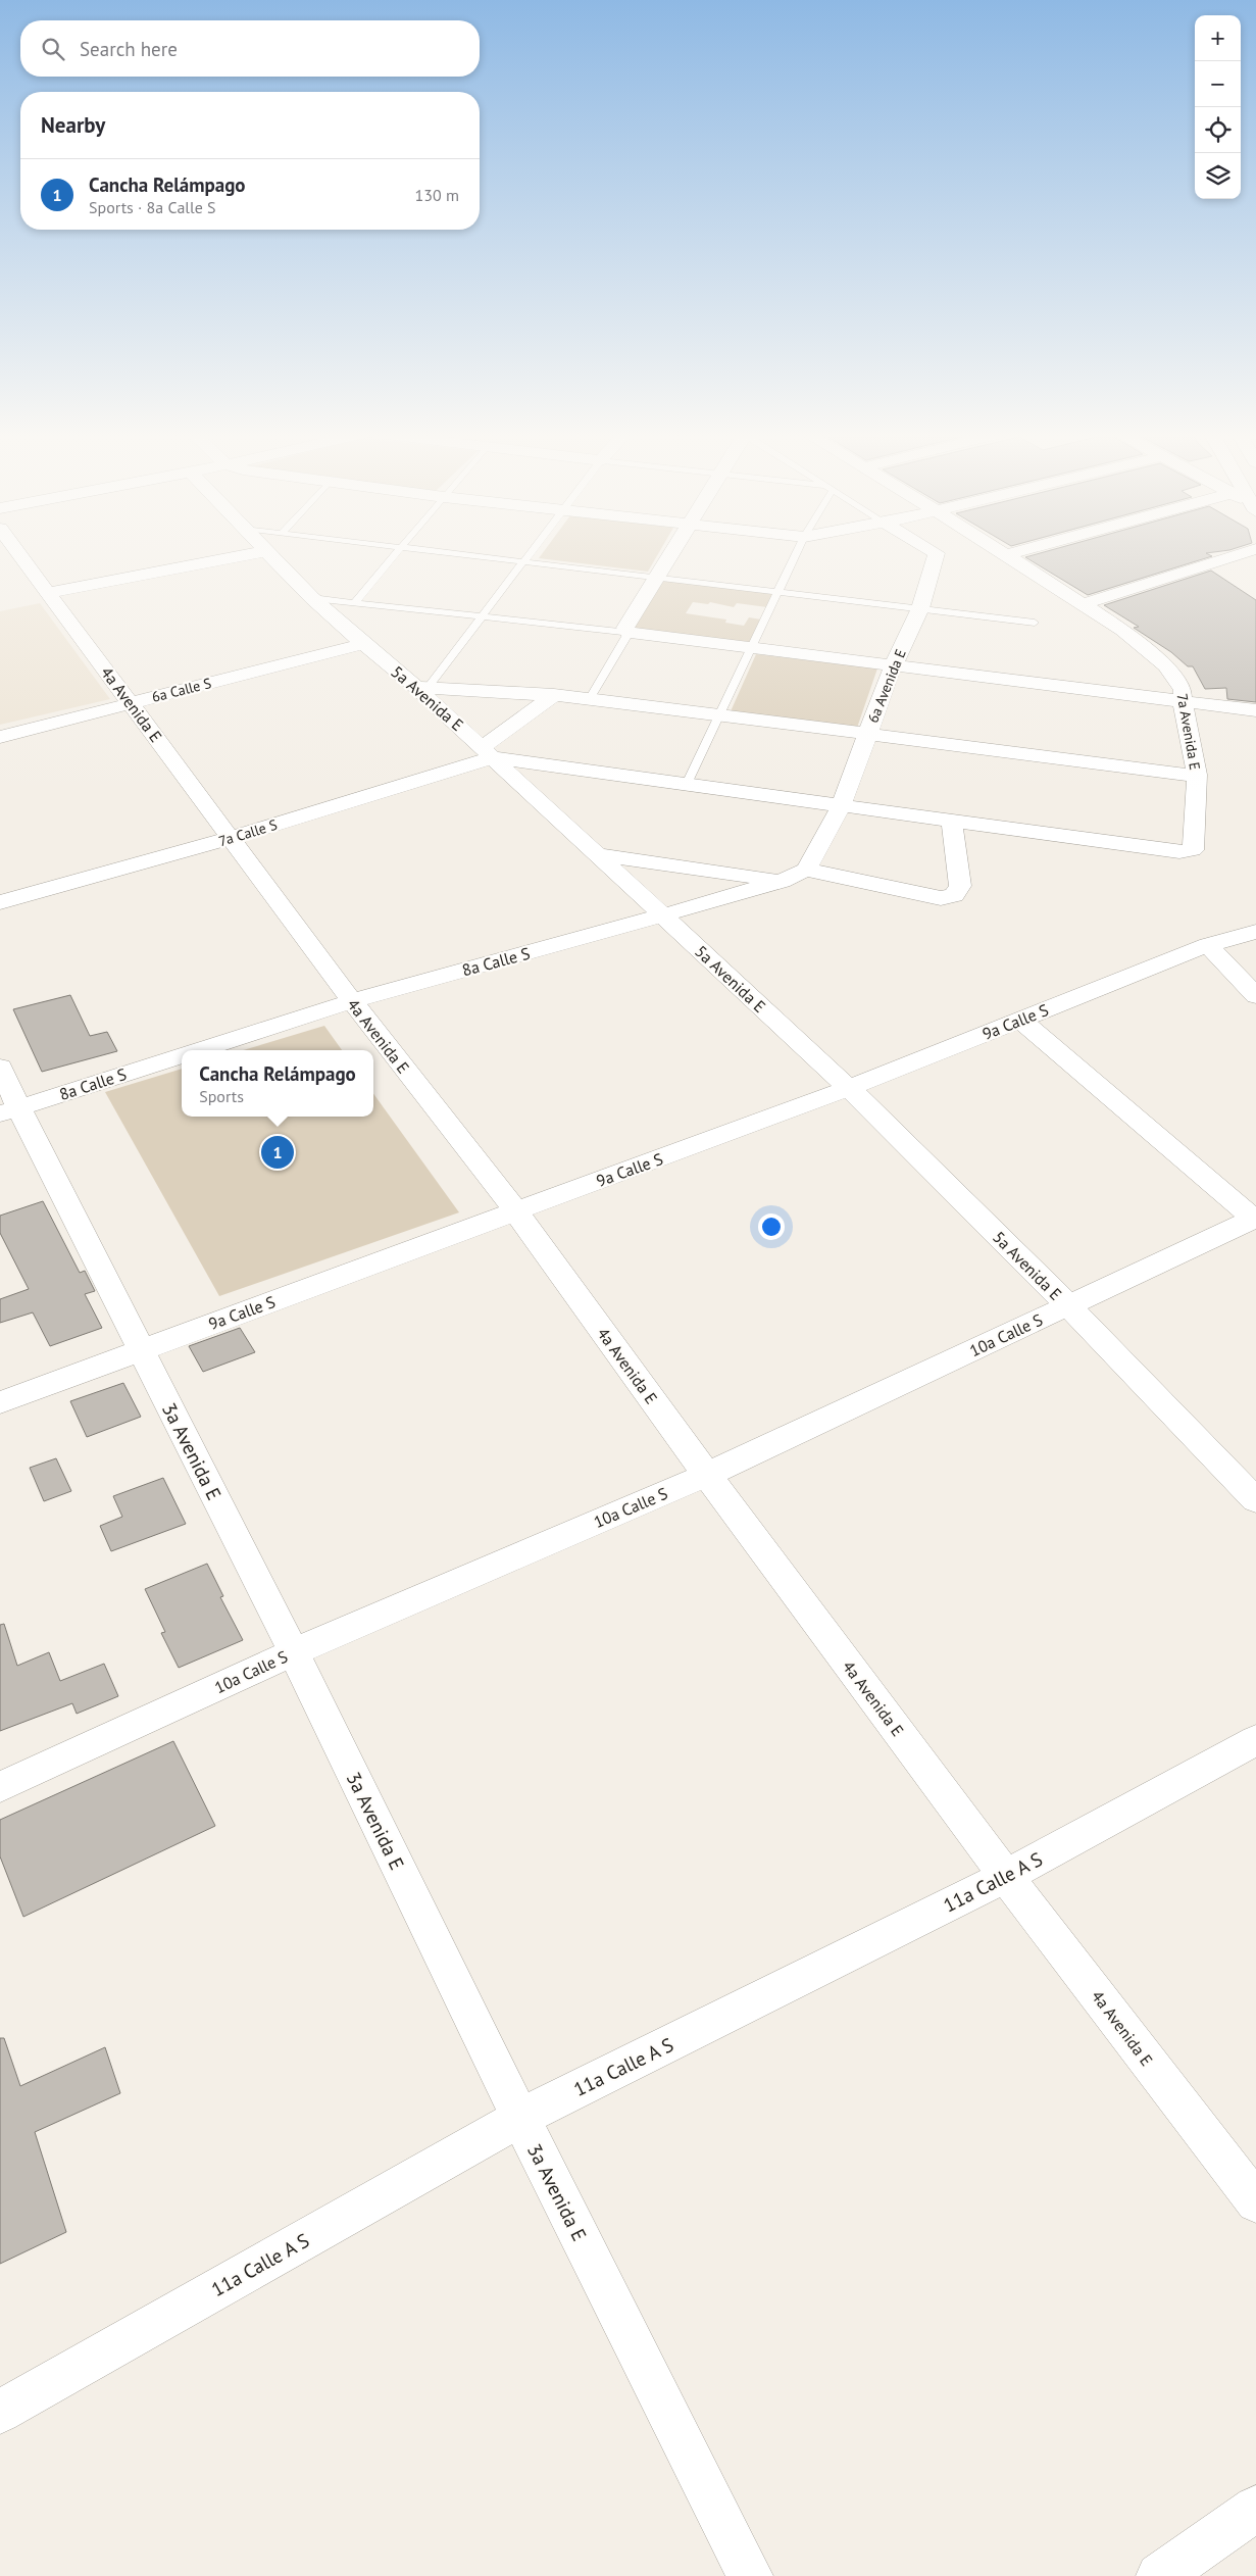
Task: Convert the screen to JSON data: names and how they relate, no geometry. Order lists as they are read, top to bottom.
{
  "streets": {
    "main road": [
      "6a Avenida E",
      "6a Calle S",
      "5a Avenida E",
      "4a Avenida E",
      "7a Avenida E",
      "7a Calle S",
      "8a Calle S",
      "9a Calle S",
      "10a Calle S",
      "3a Avenida E",
      "11a Calle A S"
    ]
  },
  "crossings": [
    ["6a Avenida E", "8a Calle S"],
    ["6a Calle S", "5a Avenida E"],
    ["6a Calle S", "4a Avenida E"],
    ["5a Avenida E", "7a Calle S"],
    ["5a Avenida E", "8a Calle S"],
    ["5a Avenida E", "9a Calle S"],
    ["5a Avenida E", "10a Calle S"],
    ["4a Avenida E", "7a Calle S"],
    ["4a Avenida E", "8a Calle S"],
    ["4a Avenida E", "9a Calle S"],
    ["4a Avenida E", "10a Calle S"],
    ["4a Avenida E", "11a Calle A S"],
    ["8a Calle S", "3a Avenida E"],
    ["9a Calle S", "3a Avenida E"],
    ["10a Calle S", "3a Avenida E"],
    ["3a Avenida E", "11a Calle A S"]
  ],
  "page": {
    "map_buttons": ["+", "−"],
    "search": "Search here",
    "heading": "Nearby",
    "list": [
      {
        "mark": "1",
        "name": "Cancha Relámpago",
        "note": "Sports · 8a Calle S",
        "value": "130 m"
      }
    ],
    "popup": ["Cancha Relámpago", "Sports"],
    "pins": "1"
  }
}
